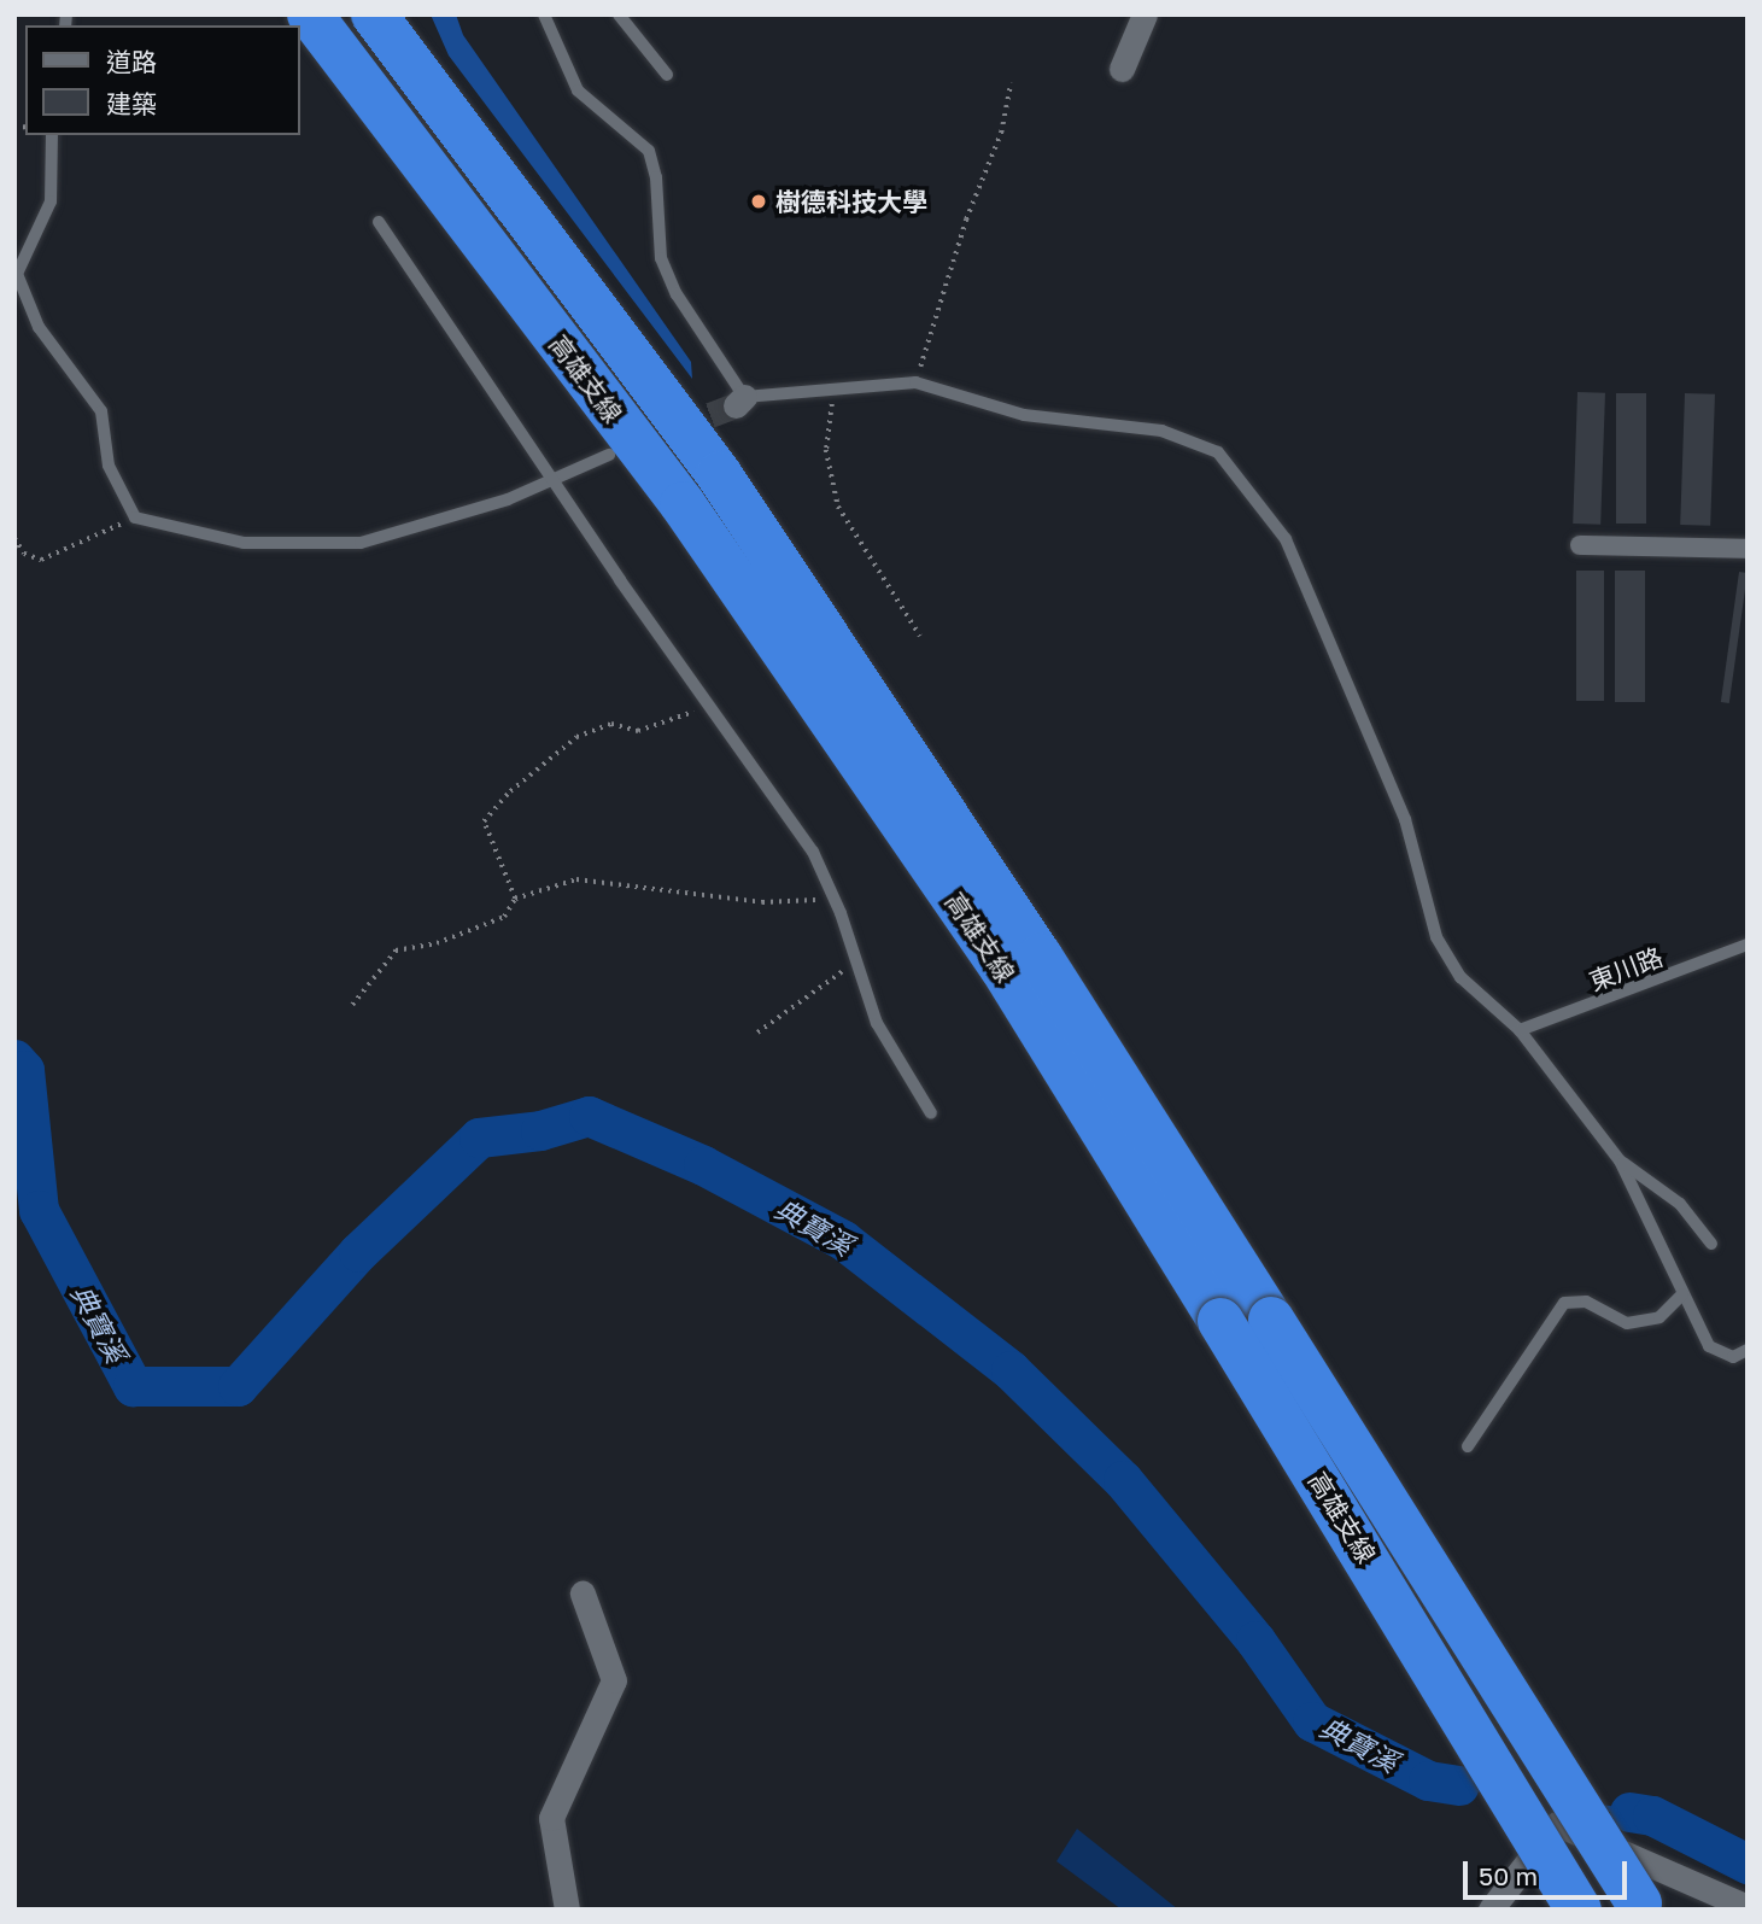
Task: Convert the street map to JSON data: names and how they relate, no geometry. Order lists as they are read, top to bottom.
{
  "streets": {
    "highway": ["高雄支線"],
    "lane": ["東川路"]
  },
  "water": ["典寶溪"],
  "places": ["樹德科技大學"],
  "legend": ["道路", "建築"],
  "scale_bar": "50 m"
}
